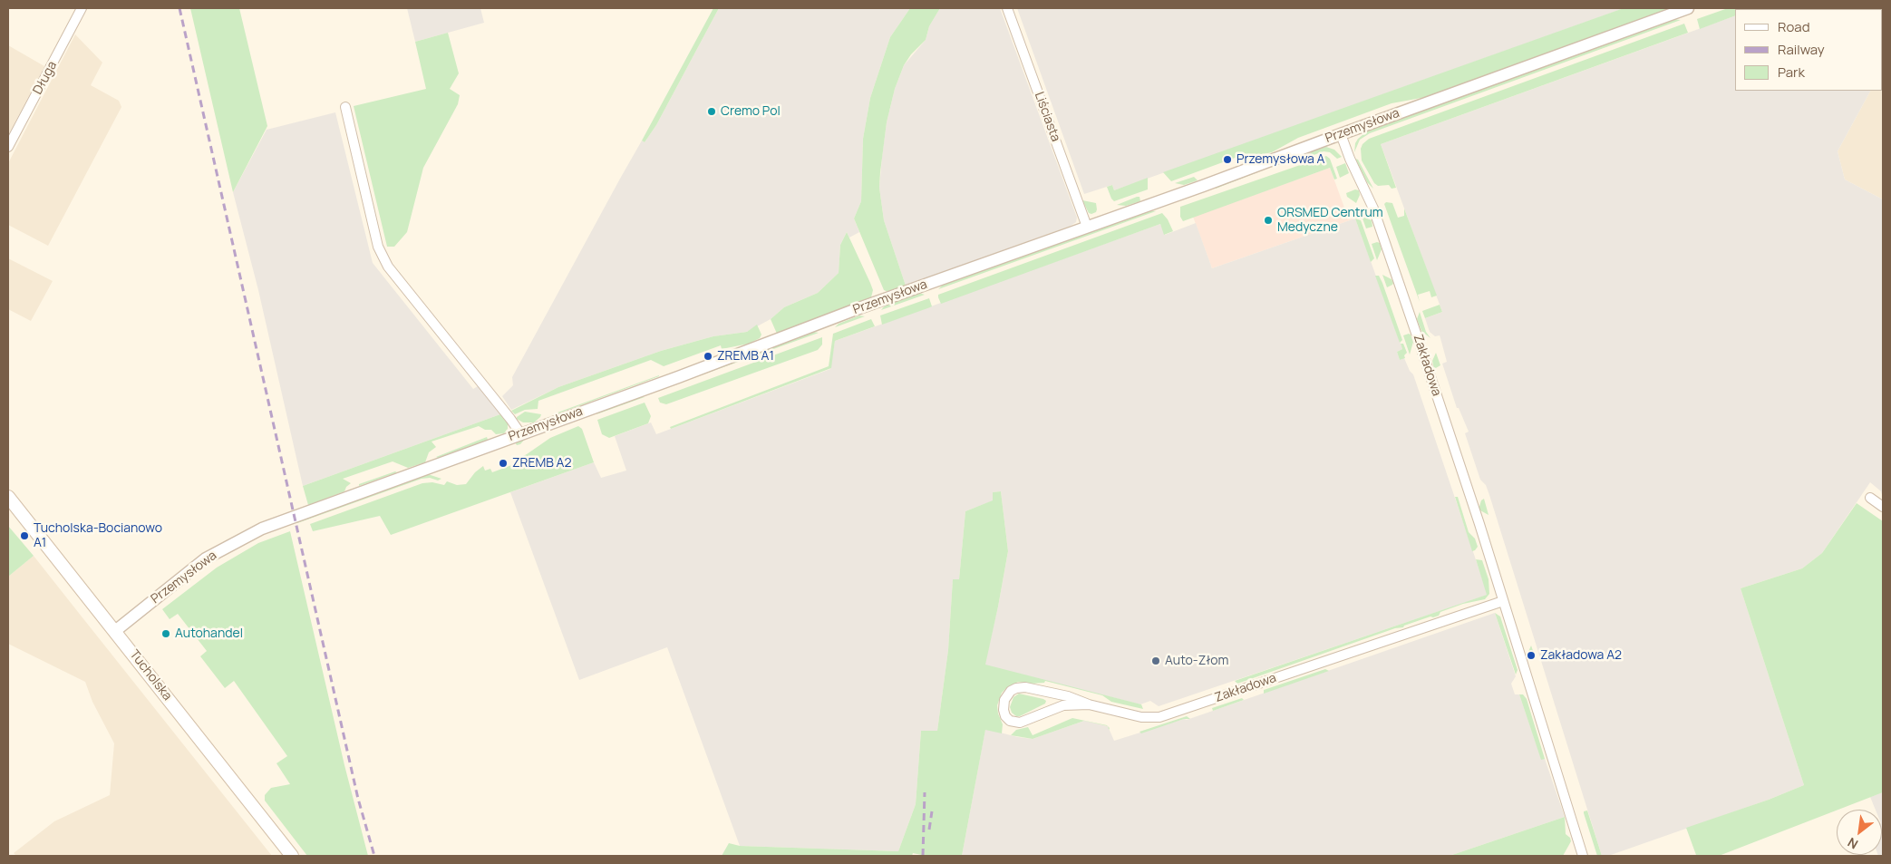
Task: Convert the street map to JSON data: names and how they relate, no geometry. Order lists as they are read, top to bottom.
{
  "streets": {
    "main road": ["Tucholska"],
    "street": [
      "Długa",
      "Liściasta",
      "Przemysłowa",
      "Zakładowa"
    ]
  },
  "crossings": [
    ["Liściasta", "Przemysłowa"],
    ["Przemysłowa", "Zakładowa"],
    ["Przemysłowa", "Tucholska"]
  ],
  "places": [
    "Cremo Pol",
    "Przemysłowa A",
    "ORSMED Centrum Medyczne",
    "ZREMB A1",
    "ZREMB A2",
    "Tucholska-Bocianowo A1",
    "Autohandel",
    "Zakładowa A2",
    "Auto-Złom"
  ],
  "legend": ["Road", "Railway", "Park"],
  "north": "bottom left"
}
